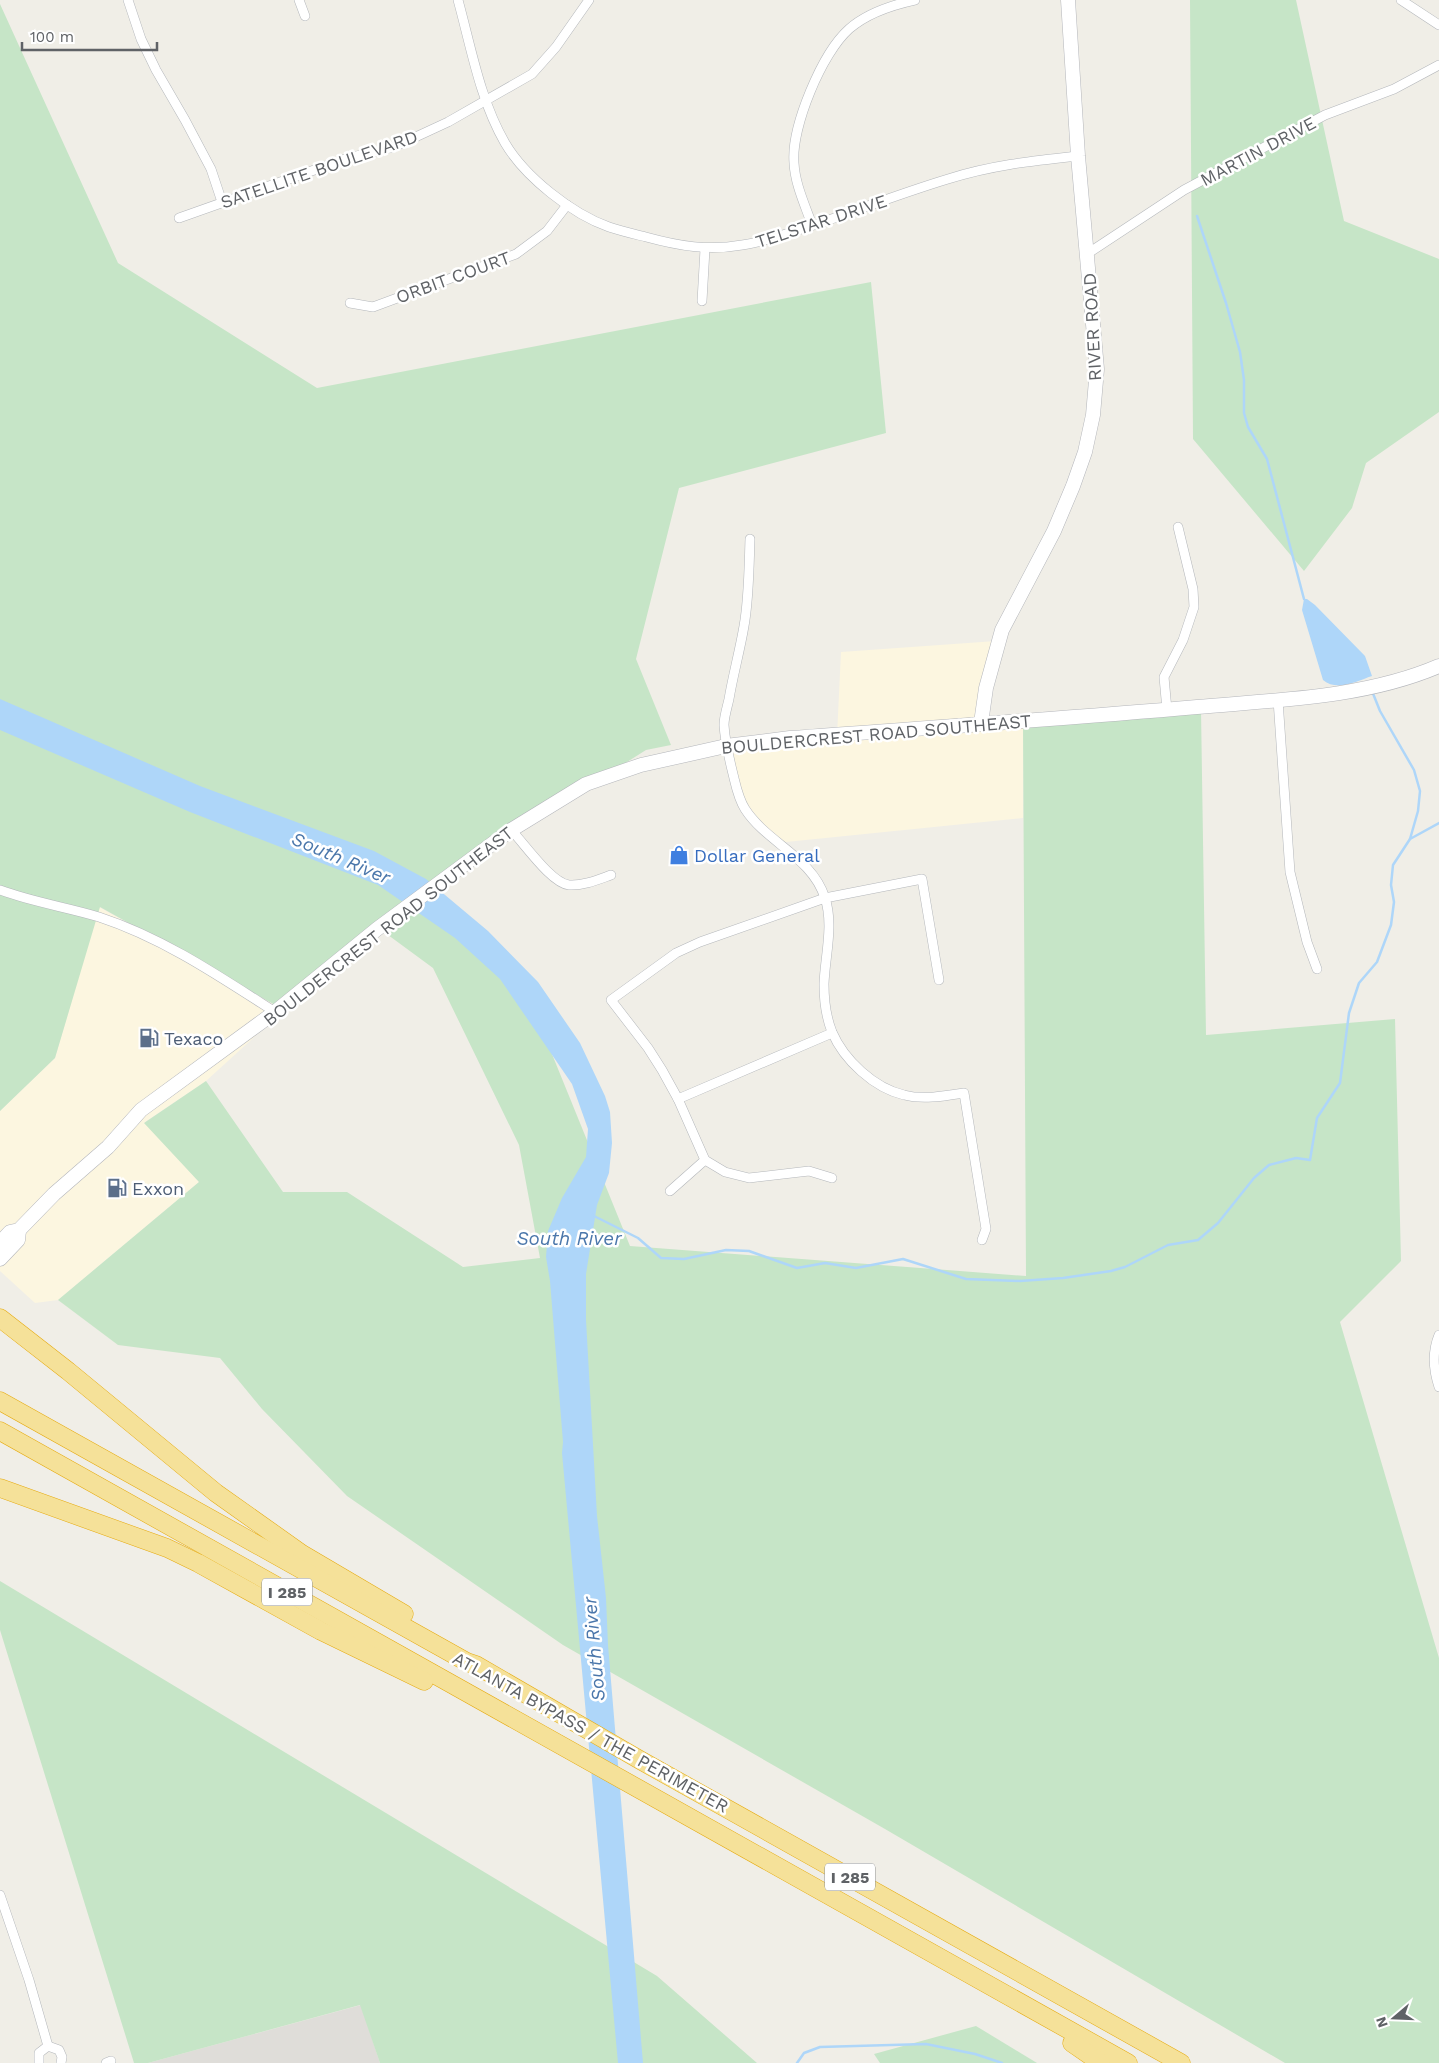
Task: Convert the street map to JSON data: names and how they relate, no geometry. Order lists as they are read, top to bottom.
{
  "streets": {
    "highway": ["I 285", "ATLANTA BYPASS / THE PERIMETER"],
    "street": [
      "MARTIN DRIVE",
      "SATELLITE BOULEVARD",
      "TELSTAR DRIVE",
      "ORBIT COURT",
      "RIVER ROAD",
      "BOULDERCREST ROAD SOUTHEAST"
    ]
  },
  "crossings": [
    ["MARTIN DRIVE", "RIVER ROAD"],
    ["SATELLITE BOULEVARD", "TELSTAR DRIVE"],
    ["TELSTAR DRIVE", "ORBIT COURT"],
    ["TELSTAR DRIVE", "RIVER ROAD"],
    ["RIVER ROAD", "BOULDERCREST ROAD SOUTHEAST"]
  ],
  "water": ["South River"],
  "places": {
    "shop": ["Dollar General"],
    "fuel station": ["Texaco", "Exxon"]
  },
  "scale_bar": "100 m",
  "north": "left"
}
